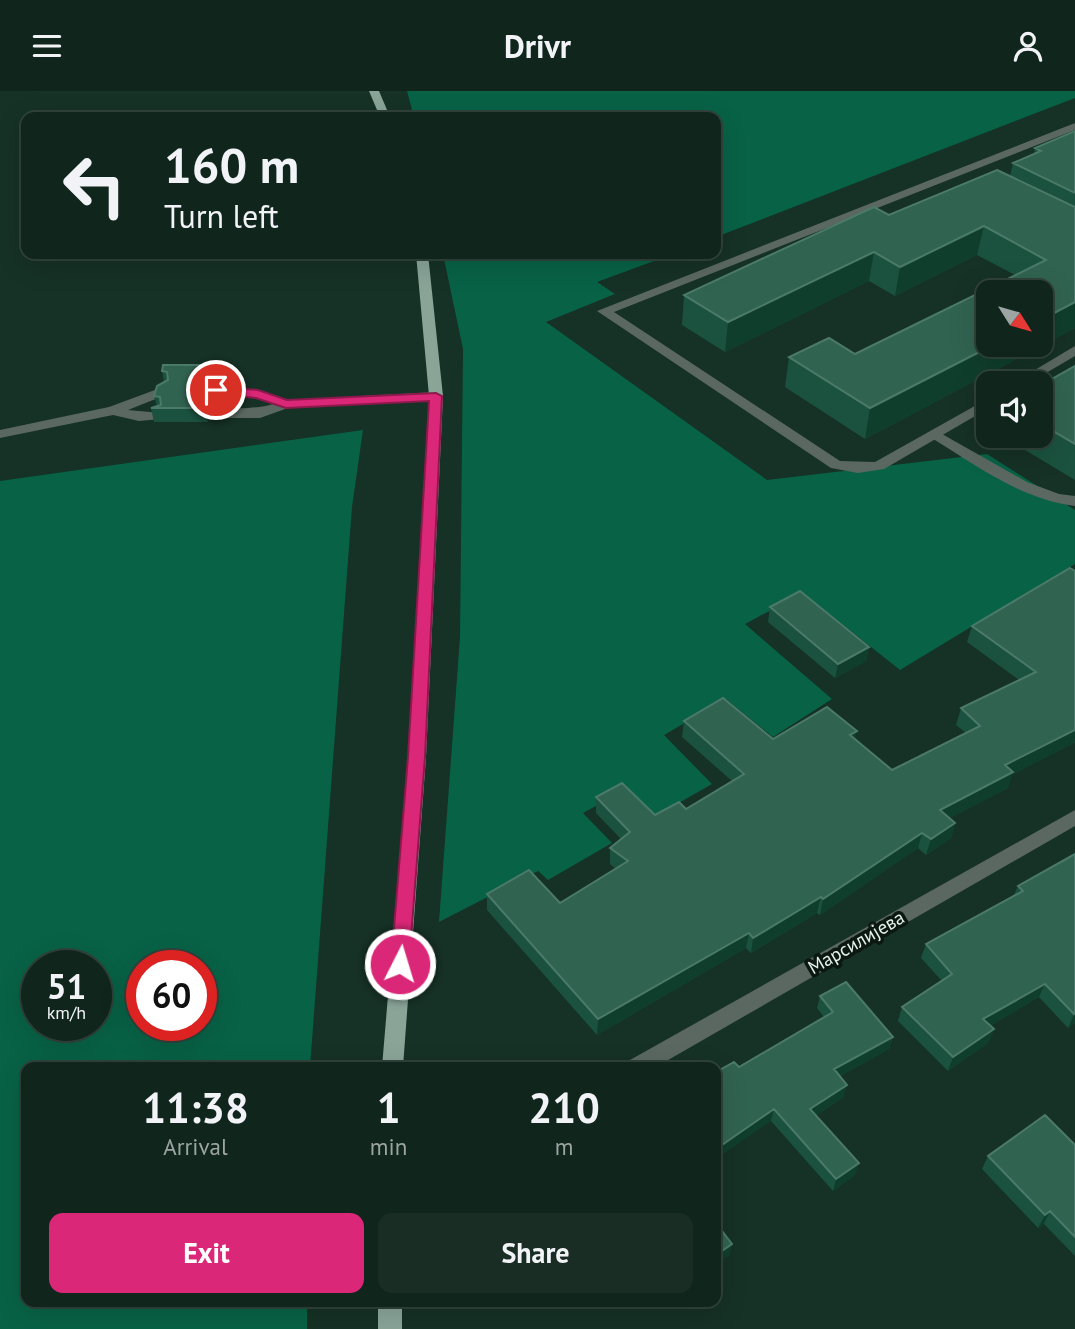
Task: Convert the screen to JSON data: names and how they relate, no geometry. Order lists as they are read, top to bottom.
{
  "streets": {
    "street": ["Марсилијева"]
  },
  "north": "bottom right",
  "page": {
    "header": "Drivr",
    "turn": ["160 m", "Turn left"],
    "speed": "51 km/h",
    "limit": "60",
    "eta": [
      "11:38",
      "Arrival",
      "1",
      "min",
      "210",
      "m"
    ],
    "buttons": ["Exit", "Share"]
  }
}
